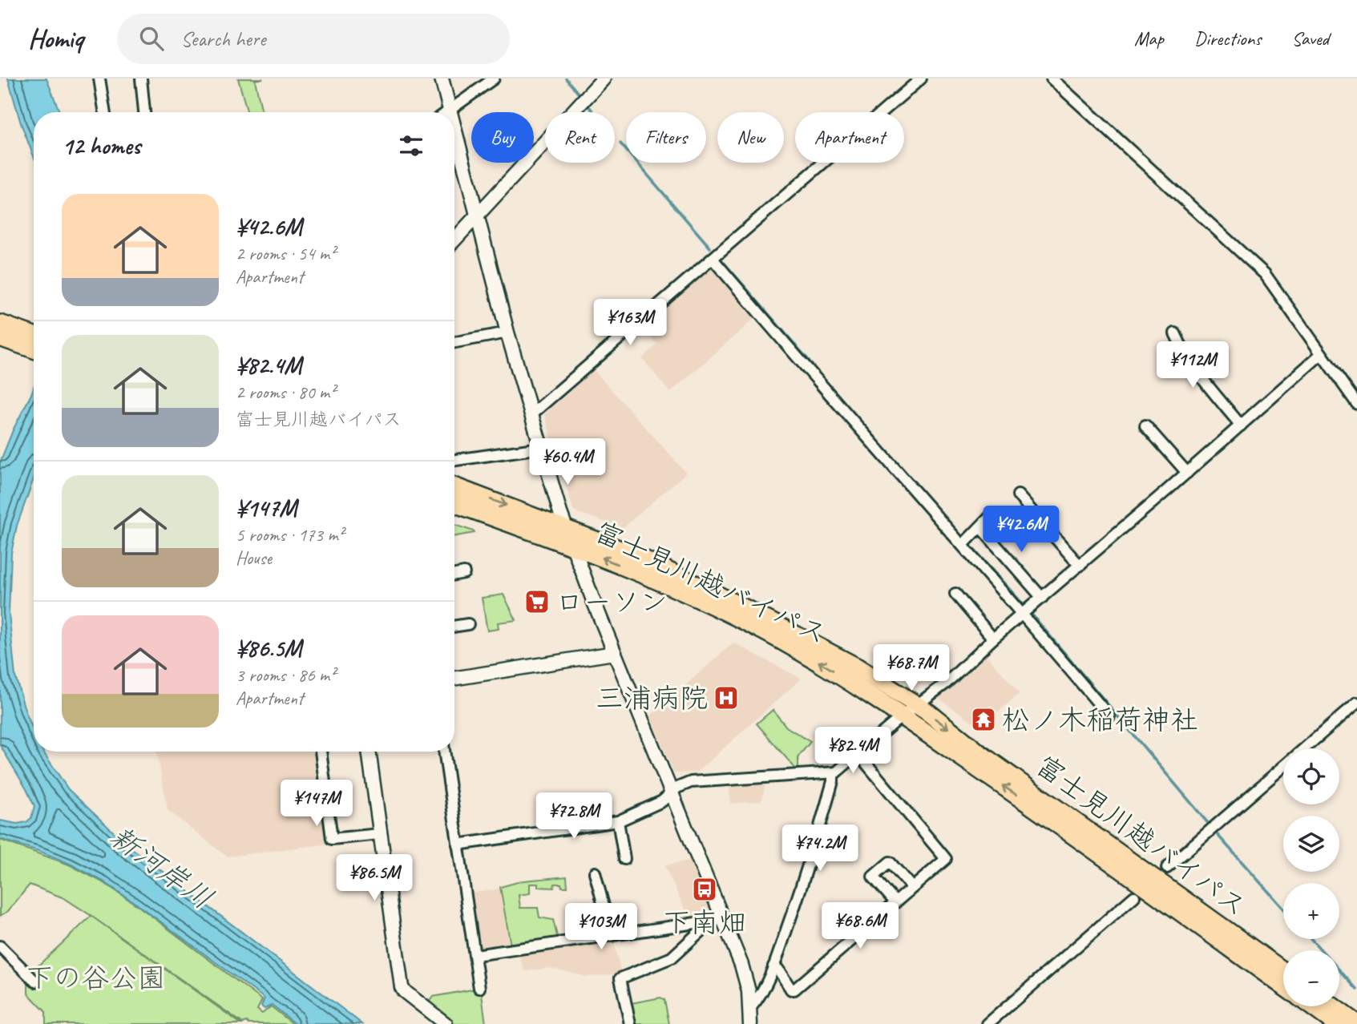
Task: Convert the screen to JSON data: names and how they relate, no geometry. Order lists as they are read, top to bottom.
{
  "streets": {
    "highway": ["富士見川越バイパス"]
  },
  "water": ["新河岸川"],
  "parks": ["下の谷公園"],
  "places": {
    "supermarket": ["ローソン"],
    "hospital": ["三浦病院"],
    "temple": ["松ノ木稲荷神社"],
    "bus stop": ["下南畑"]
  },
  "page": {
    "header": "Homiq",
    "search": "Search here",
    "nav": ["Map", "Directions", "Saved"],
    "chip": [
      "Buy",
      "Rent",
      "Filters",
      "New",
      "Apartment"
    ],
    "heading": "12 homes",
    "list": [
      {
        "name": "¥42.6M",
        "note": "2 rooms · 54 m² · Apartment"
      },
      {
        "name": "¥82.4M",
        "note": "2 rooms · 80 m² · 富士見川越バイパス"
      },
      {
        "name": "¥147M",
        "note": "5 rooms · 173 m² · House"
      },
      {
        "name": "¥86.5M",
        "note": "3 rooms · 86 m² · Apartment"
      }
    ],
    "price": [
      "¥163M",
      "¥112M",
      "¥60.4M",
      "¥42.6M",
      "¥68.7M",
      "¥82.4M",
      "¥147M",
      "¥72.8M",
      "¥74.2M",
      "¥86.5M",
      "¥68.6M",
      "¥103M"
    ],
    "map_buttons": ["+", "−"]
  }
}
